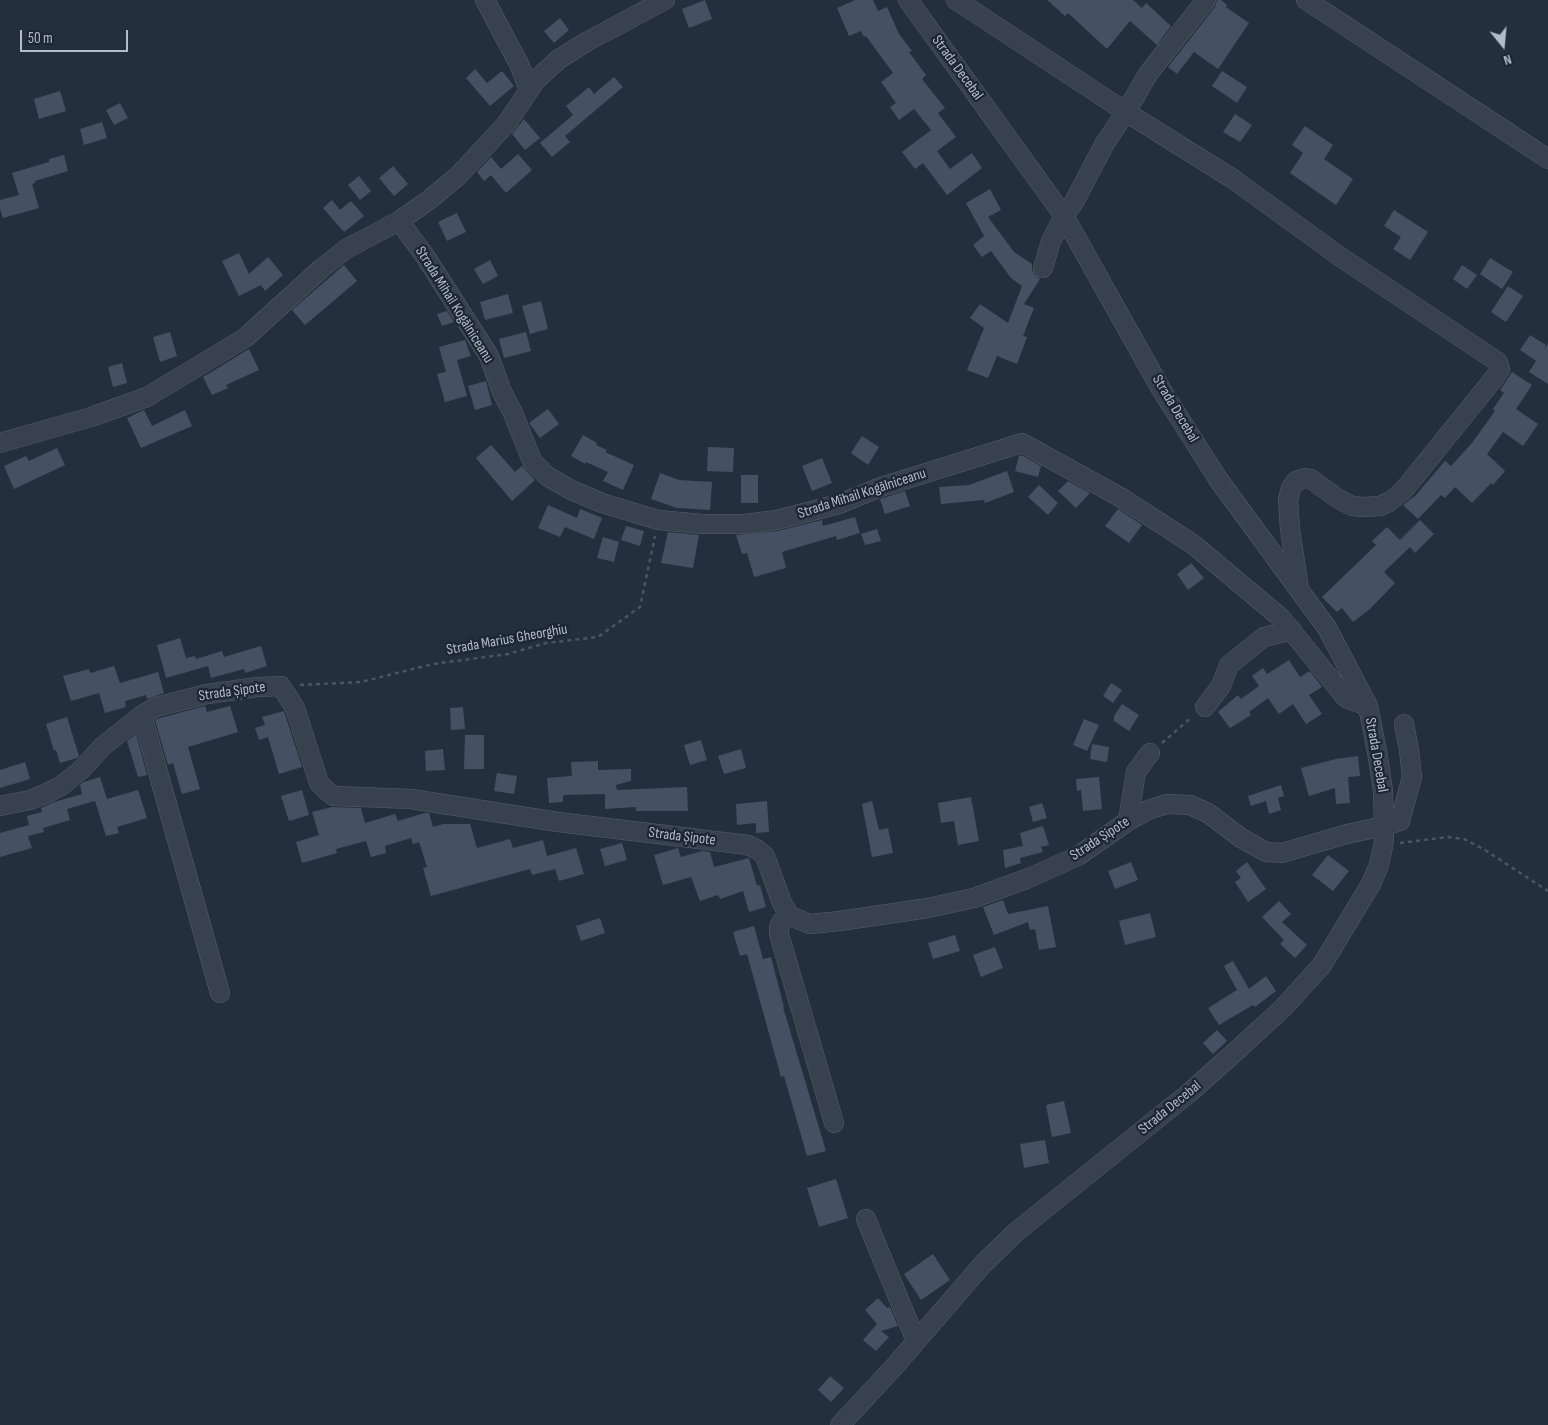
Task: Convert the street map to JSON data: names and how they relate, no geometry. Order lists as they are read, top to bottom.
{
  "streets": {
    "street": ["Strada Decebal", "Strada Mihail Kogălniceanu", "Strada Șipote"],
    "path": ["Strada Marius Gheorghiu"]
  },
  "crossings": [
    ["Strada Decebal", "Strada Mihail Kogălniceanu"],
    ["Strada Decebal", "Strada Șipote"],
    ["Strada Mihail Kogălniceanu", "Strada Marius Gheorghiu"],
    ["Strada Marius Gheorghiu", "Strada Șipote"]
  ],
  "scale_bar": "50 m",
  "north": "bottom"
}
